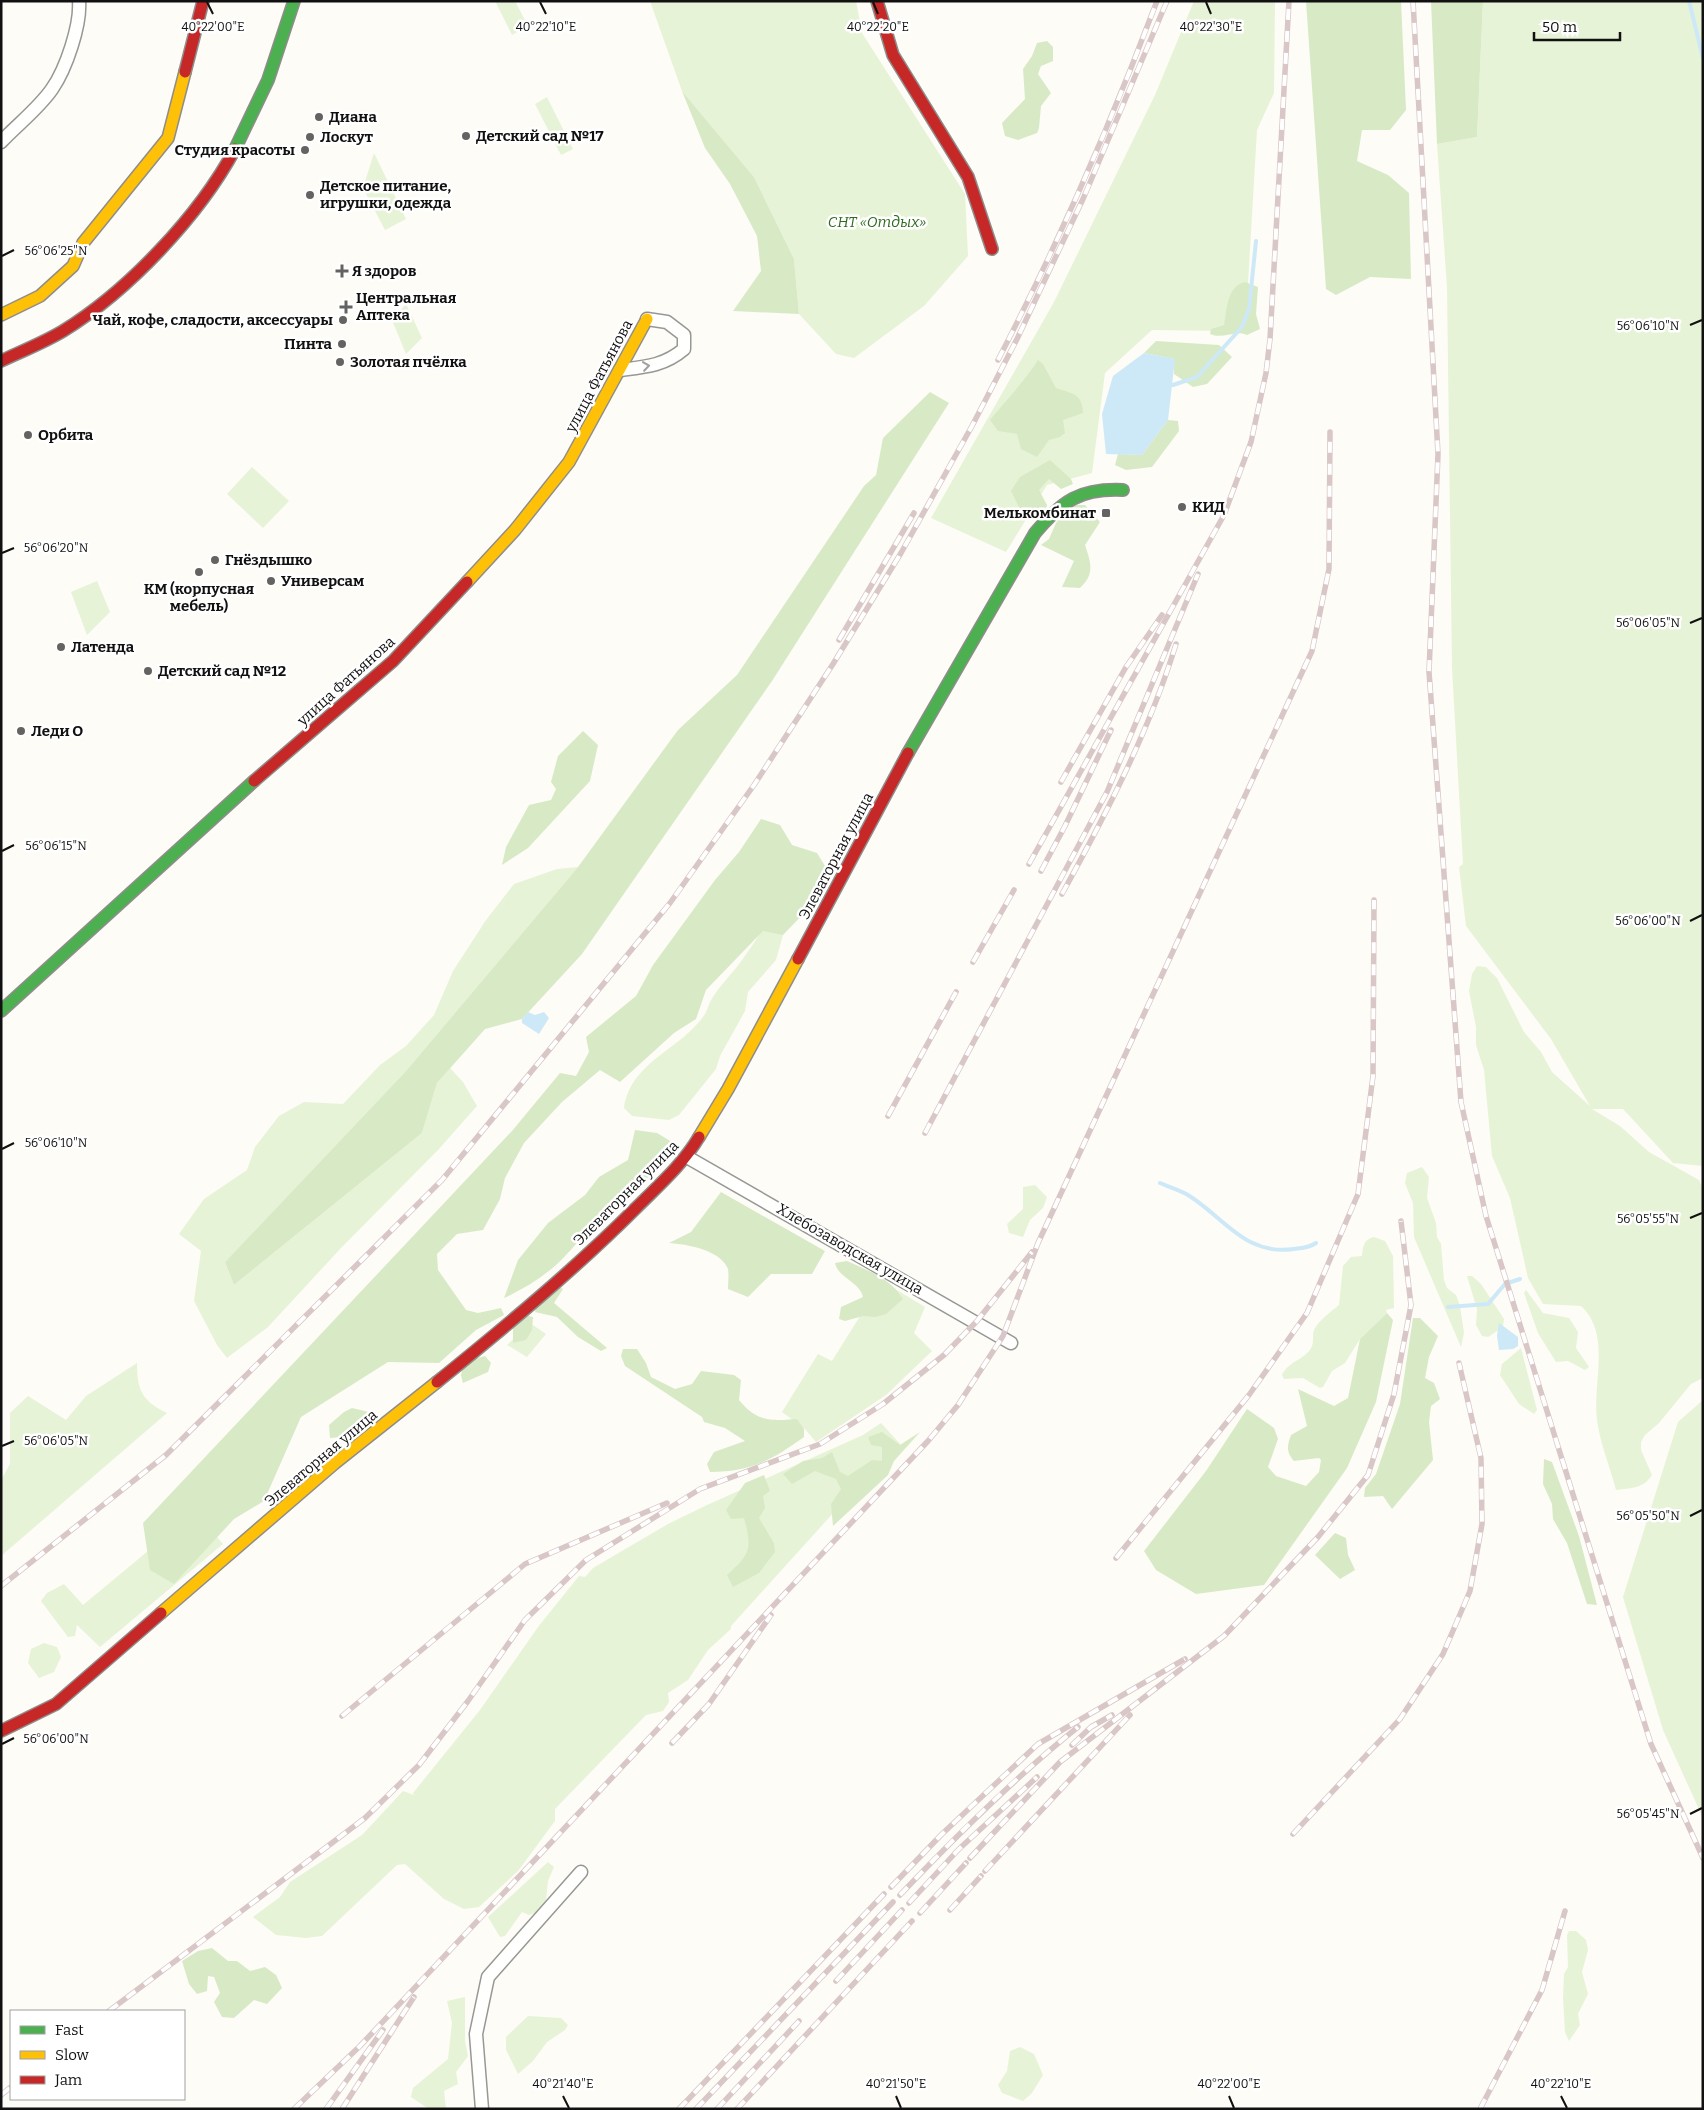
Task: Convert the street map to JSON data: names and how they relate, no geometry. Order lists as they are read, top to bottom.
{
  "streets": {
    "street": ["улица Фатьянова", "Элеваторная улица", "Хлебозаводская улица"]
  },
  "crossings": [
    ["Элеваторная улица", "Хлебозаводская улица"]
  ],
  "parks": ["СНТ «Отдых»"],
  "places": {
    "other": [
      "Диана",
      "Детский сад №17",
      "Лоскут",
      "Студия красоты",
      "Детское питание, игрушки, одежда",
      "Чай, кофе, сладости, аксессуары",
      "Пинта",
      "Золотая пчёлка",
      "Орбита",
      "КИД",
      "Гнёздышко",
      "КМ (корпусная мебель)",
      "Универсам",
      "Латенда",
      "Детский сад №12",
      "Леди О"
    ],
    "health": ["Я здоров", "Центральная Аптека"],
    "transit": ["Мелькомбинат"]
  },
  "legend": ["Fast", "Slow", "Jam"],
  "scale_bar": "50 m",
  "coordinates": [
    "40°22'00\"E",
    "40°22'10\"E",
    "40°22'30\"E",
    "40°22'20\"E",
    "56°06'25\"N",
    "56°06'10\"N",
    "56°06'20\"N",
    "56°06'05\"N",
    "56°06'15\"N",
    "56°06'00\"N",
    "56°05'55\"N",
    "56°05'50\"N",
    "56°05'45\"N",
    "40°21'40\"E",
    "40°21'50\"E"
  ]
}
